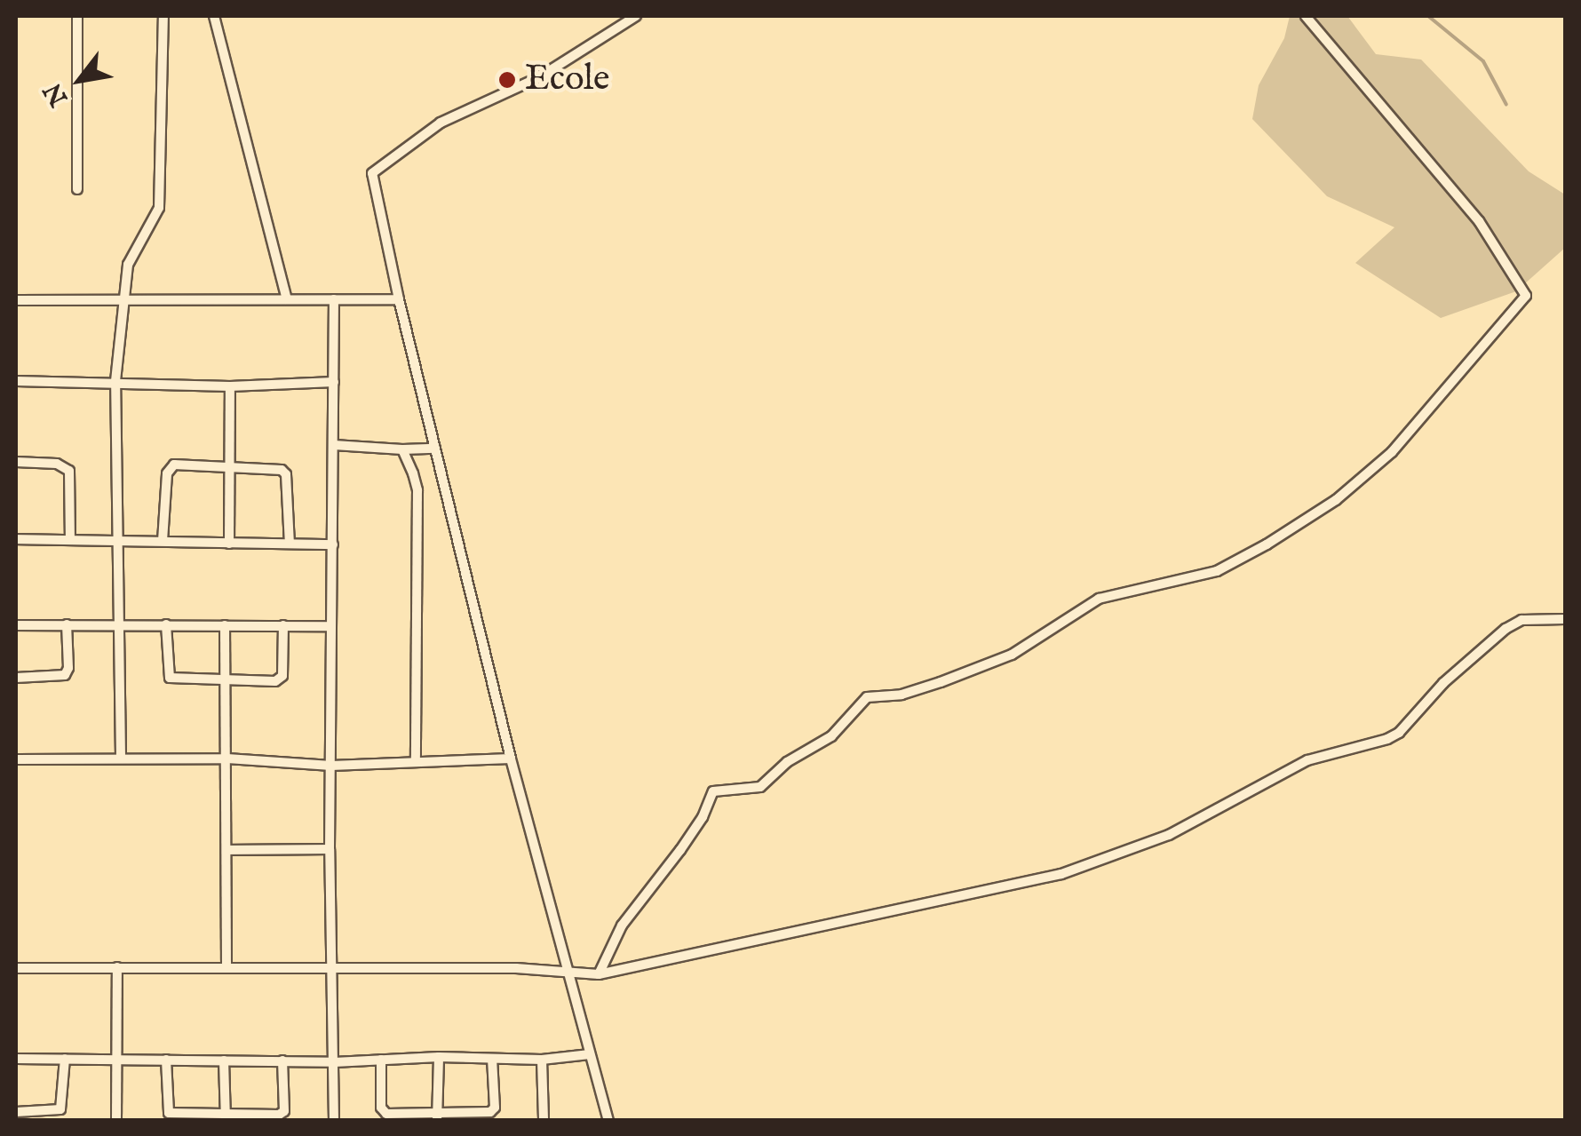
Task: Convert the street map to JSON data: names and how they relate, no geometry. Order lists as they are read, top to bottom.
{
  "places": ["Ecole"],
  "north": "bottom left"
}
